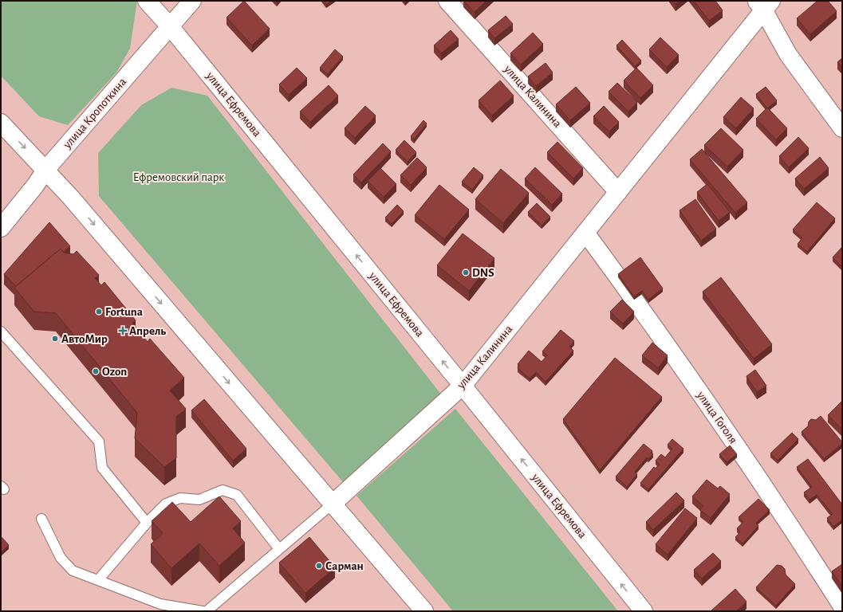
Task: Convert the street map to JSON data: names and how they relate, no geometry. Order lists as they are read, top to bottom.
{
  "streets": {
    "main road": [
      "улица Калинина",
      "улица Ефремова",
      "улица Кропоткина",
      "улица Гоголя"
    ]
  },
  "crossings": [
    ["улица Калинина", "улица Ефремова"],
    ["улица Калинина", "улица Гоголя"],
    ["улица Ефремова", "улица Кропоткина"]
  ],
  "one_way": ["улица Ефремова"],
  "parks": ["Ефремовский парк"],
  "places": {
    "other": [
      "DNS",
      "Fortuna",
      "АвтоМир",
      "Ozon",
      "Сарман"
    ],
    "health": ["Апрель"]
  }
}
